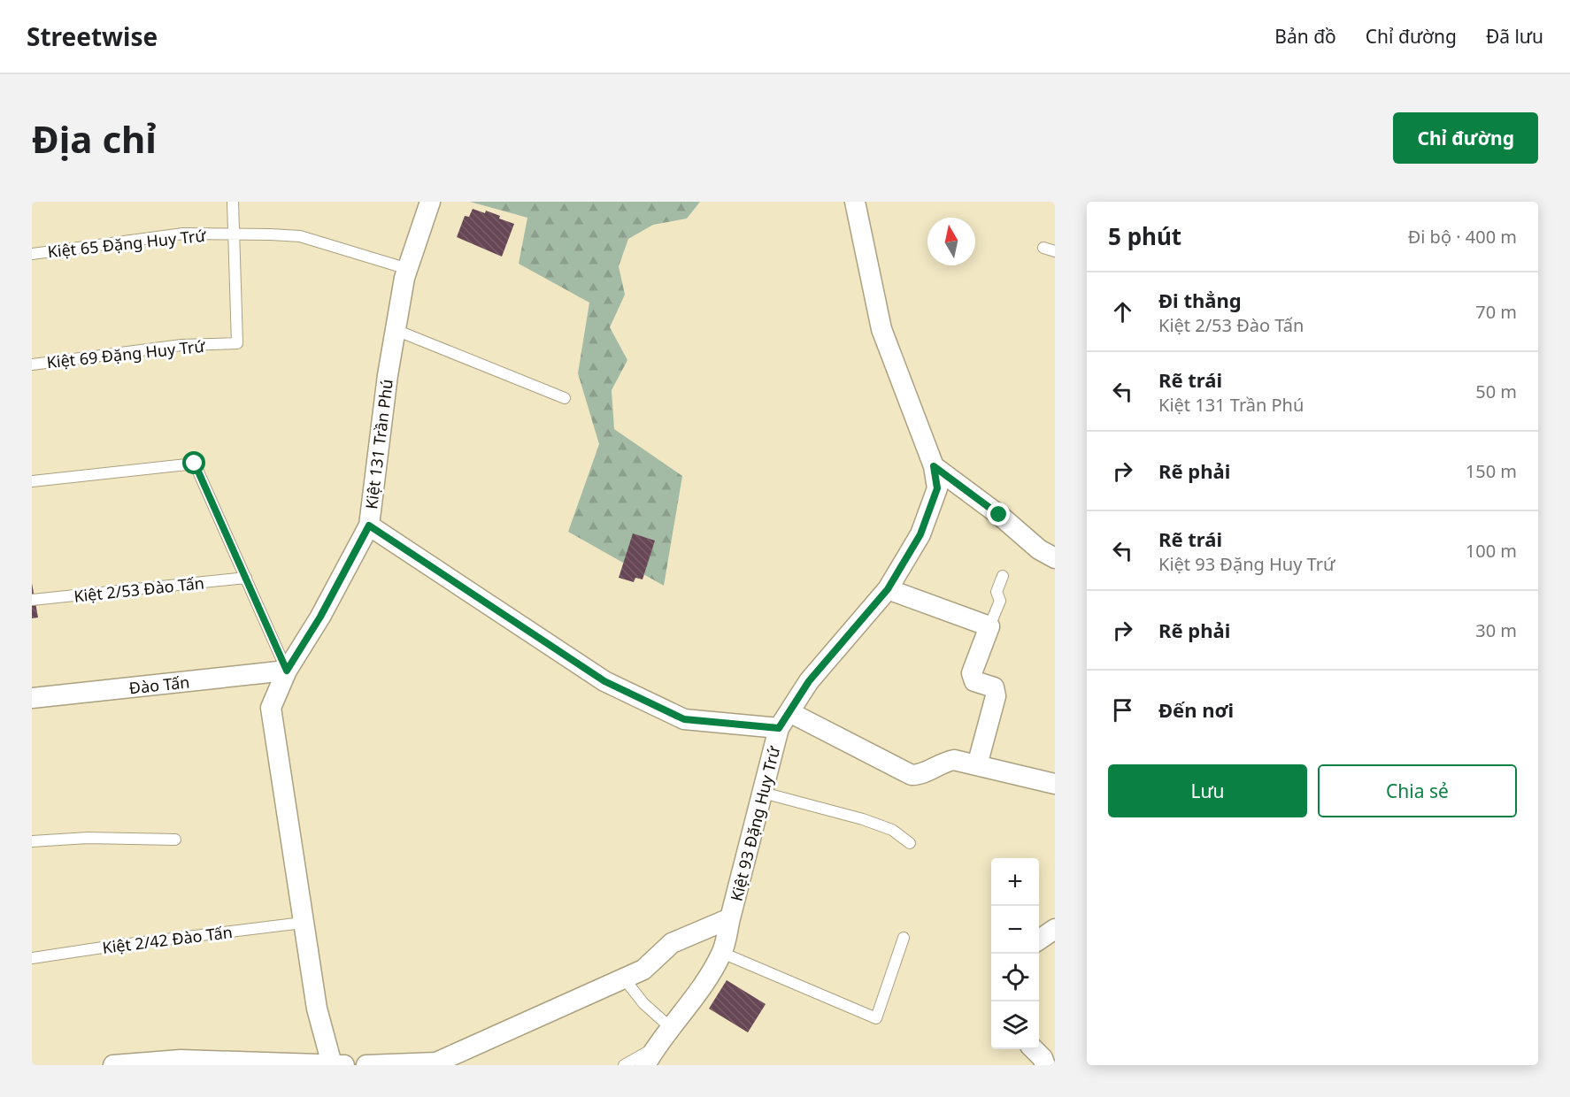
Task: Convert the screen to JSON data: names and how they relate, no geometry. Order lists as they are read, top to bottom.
{
  "streets": {
    "street": ["Kiệt 131 Trần Phú", "Đào Tấn", "Kiệt 93 Đặng Huy Trứ"],
    "lane": [
      "Kiệt 65 Đặng Huy Trứ",
      "Kiệt 69 Đặng Huy Trứ",
      "Kiệt 2/53 Đào Tấn",
      "Kiệt 2/42 Đào Tấn"
    ]
  },
  "crossings": [
    ["Kiệt 65 Đặng Huy Trứ", "Kiệt 69 Đặng Huy Trứ"],
    ["Kiệt 65 Đặng Huy Trứ", "Kiệt 131 Trần Phú"],
    ["Kiệt 131 Trần Phú", "Đào Tấn"],
    ["Kiệt 131 Trần Phú", "Kiệt 2/42 Đào Tấn"]
  ],
  "north": "top",
  "page": {
    "header": "Streetwise",
    "nav": ["Bản đồ", "Chỉ đường", "Đã lưu"],
    "buttons": [
      "Chỉ đường",
      ["Lưu", "Chia sẻ"]
    ],
    "title": "Địa chỉ",
    "heading": ["5 phút", "Đi bộ · 400 m"],
    "list": [
      ["Đi thẳng", "Kiệt 2/53 Đào Tấn", "70 m"],
      ["Rẽ trái", "Kiệt 131 Trần Phú", "50 m"],
      ["Rẽ phải", "150 m"],
      ["Rẽ trái", "Kiệt 93 Đặng Huy Trứ", "100 m"],
      ["Rẽ phải", "30 m"],
      "Đến nơi"
    ],
    "map_buttons": ["+", "−"]
  }
}
